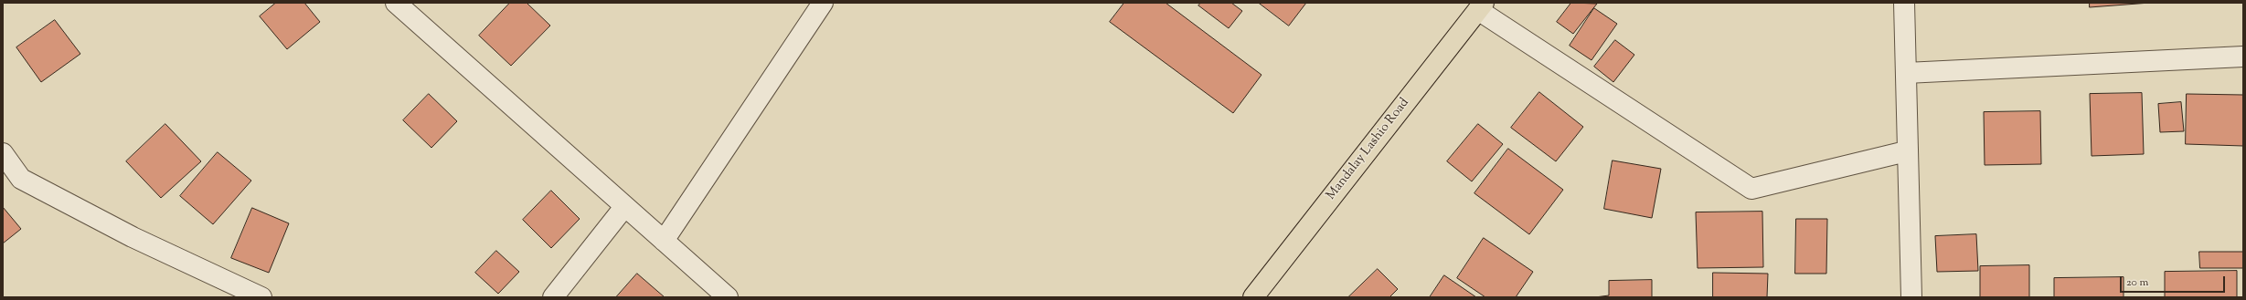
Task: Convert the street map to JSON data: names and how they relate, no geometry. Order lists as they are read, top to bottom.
{
  "streets": {
    "highway": ["Mandalay Lashio Road"]
  },
  "scale_bar": "20 m"
}
